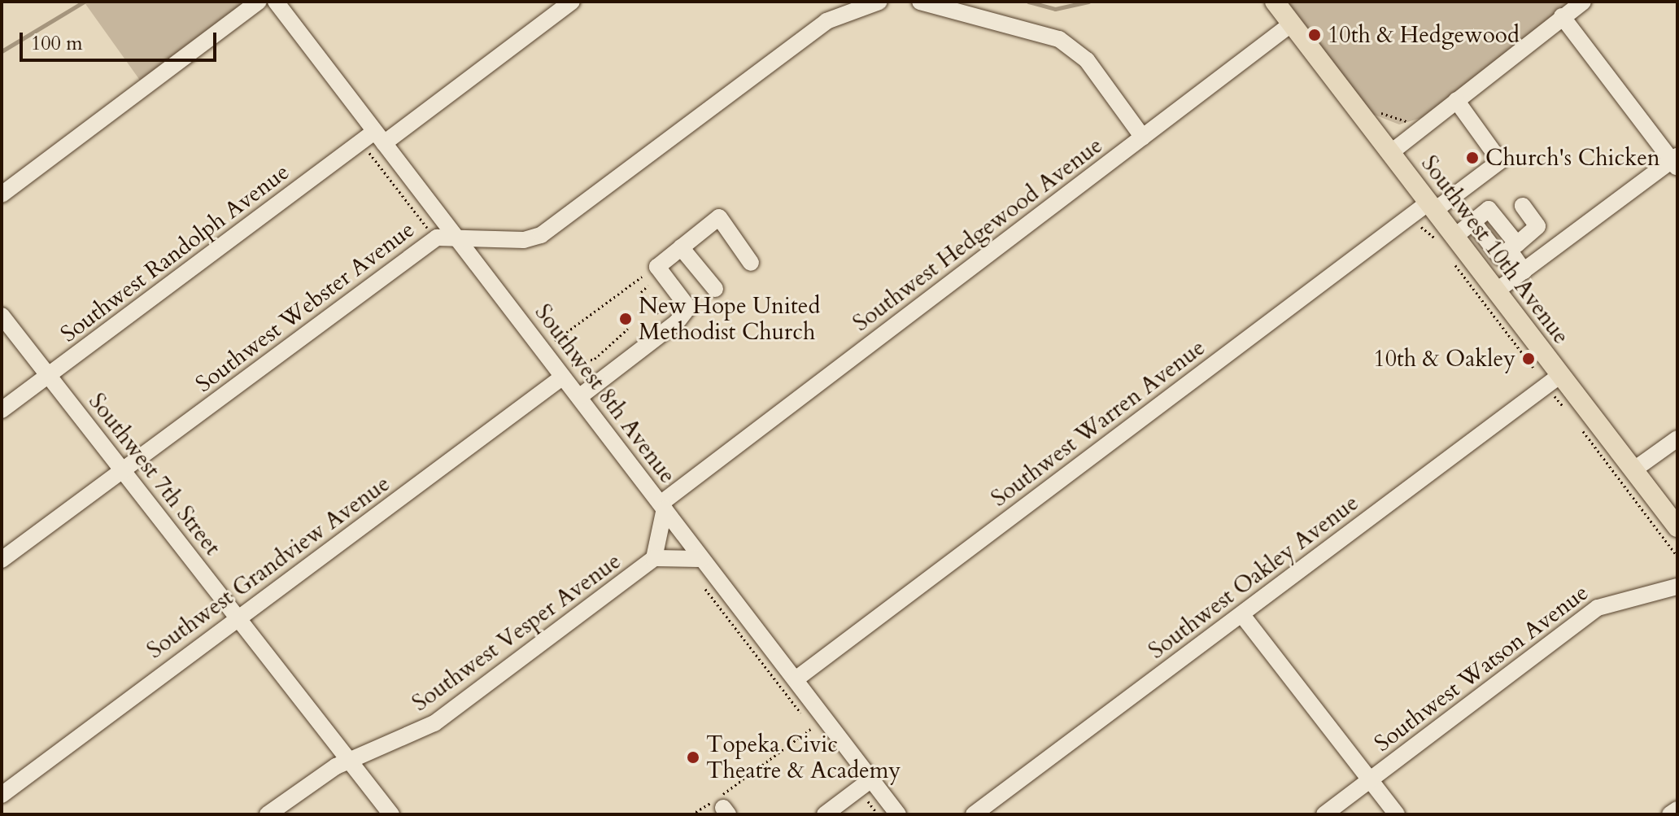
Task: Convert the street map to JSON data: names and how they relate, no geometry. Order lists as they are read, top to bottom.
{
  "streets": {
    "main road": ["Southwest 10th Avenue"],
    "street": [
      "Southwest Hedgewood Avenue",
      "Southwest Randolph Avenue",
      "Southwest Webster Avenue",
      "Southwest 8th Avenue",
      "Southwest Warren Avenue",
      "Southwest 7th Street",
      "Southwest Grandview Avenue",
      "Southwest Oakley Avenue",
      "Southwest Vesper Avenue",
      "Southwest Watson Avenue"
    ]
  },
  "crossings": [
    ["Southwest Hedgewood Avenue", "Southwest 10th Avenue"],
    ["Southwest Hedgewood Avenue", "Southwest 8th Avenue"],
    ["Southwest Hedgewood Avenue", "Southwest Vesper Avenue"],
    ["Southwest 10th Avenue", "Southwest Warren Avenue"],
    ["Southwest 10th Avenue", "Southwest Oakley Avenue"],
    ["Southwest Randolph Avenue", "Southwest 8th Avenue"],
    ["Southwest Randolph Avenue", "Southwest 7th Street"],
    ["Southwest Webster Avenue", "Southwest 8th Avenue"],
    ["Southwest Webster Avenue", "Southwest 7th Street"],
    ["Southwest 8th Avenue", "Southwest Warren Avenue"],
    ["Southwest 8th Avenue", "Southwest Grandview Avenue"],
    ["Southwest 8th Avenue", "Southwest Vesper Avenue"],
    ["Southwest 7th Street", "Southwest Grandview Avenue"],
    ["Southwest 7th Street", "Southwest Vesper Avenue"]
  ],
  "places": [
    "10th & Hedgewood",
    "Church's Chicken",
    "New Hope United Methodist Church",
    "10th & Oakley",
    "Topeka Civic Theatre & Academy"
  ],
  "scale_bar": "100 m"
}
